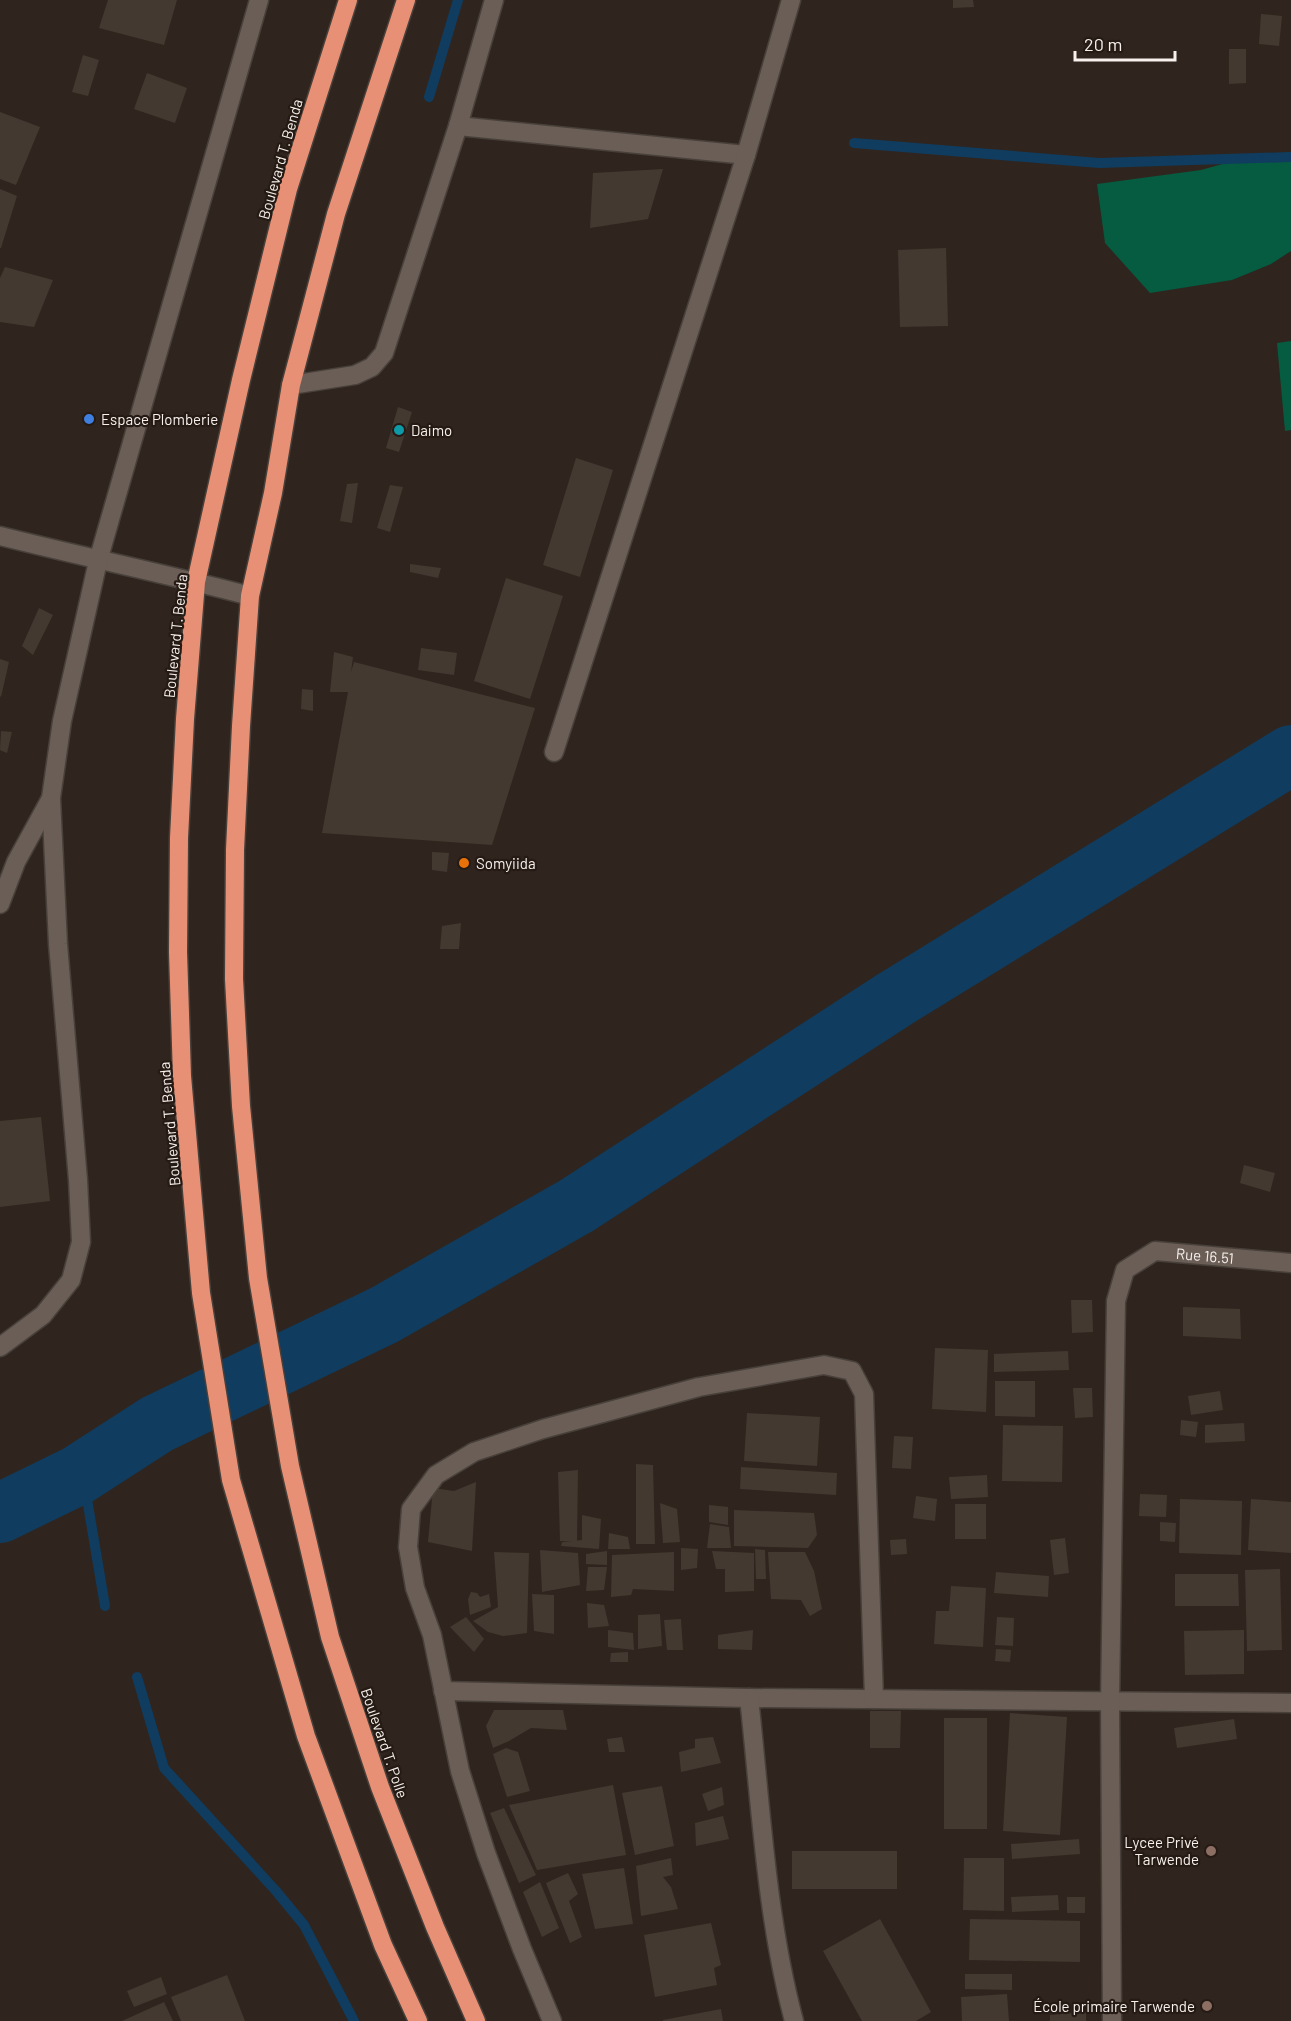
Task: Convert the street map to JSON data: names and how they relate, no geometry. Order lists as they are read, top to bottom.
{
  "streets": {
    "highway": ["Boulevard T. Benda", "Boulevard T. Polle"],
    "street": ["Rue 16.51"]
  },
  "places": [
    "Espace Plomberie",
    "Daimo",
    "Somyiida",
    "Lycee Privé Tarwende",
    "École primaire Tarwende"
  ],
  "scale_bar": "20 m"
}
